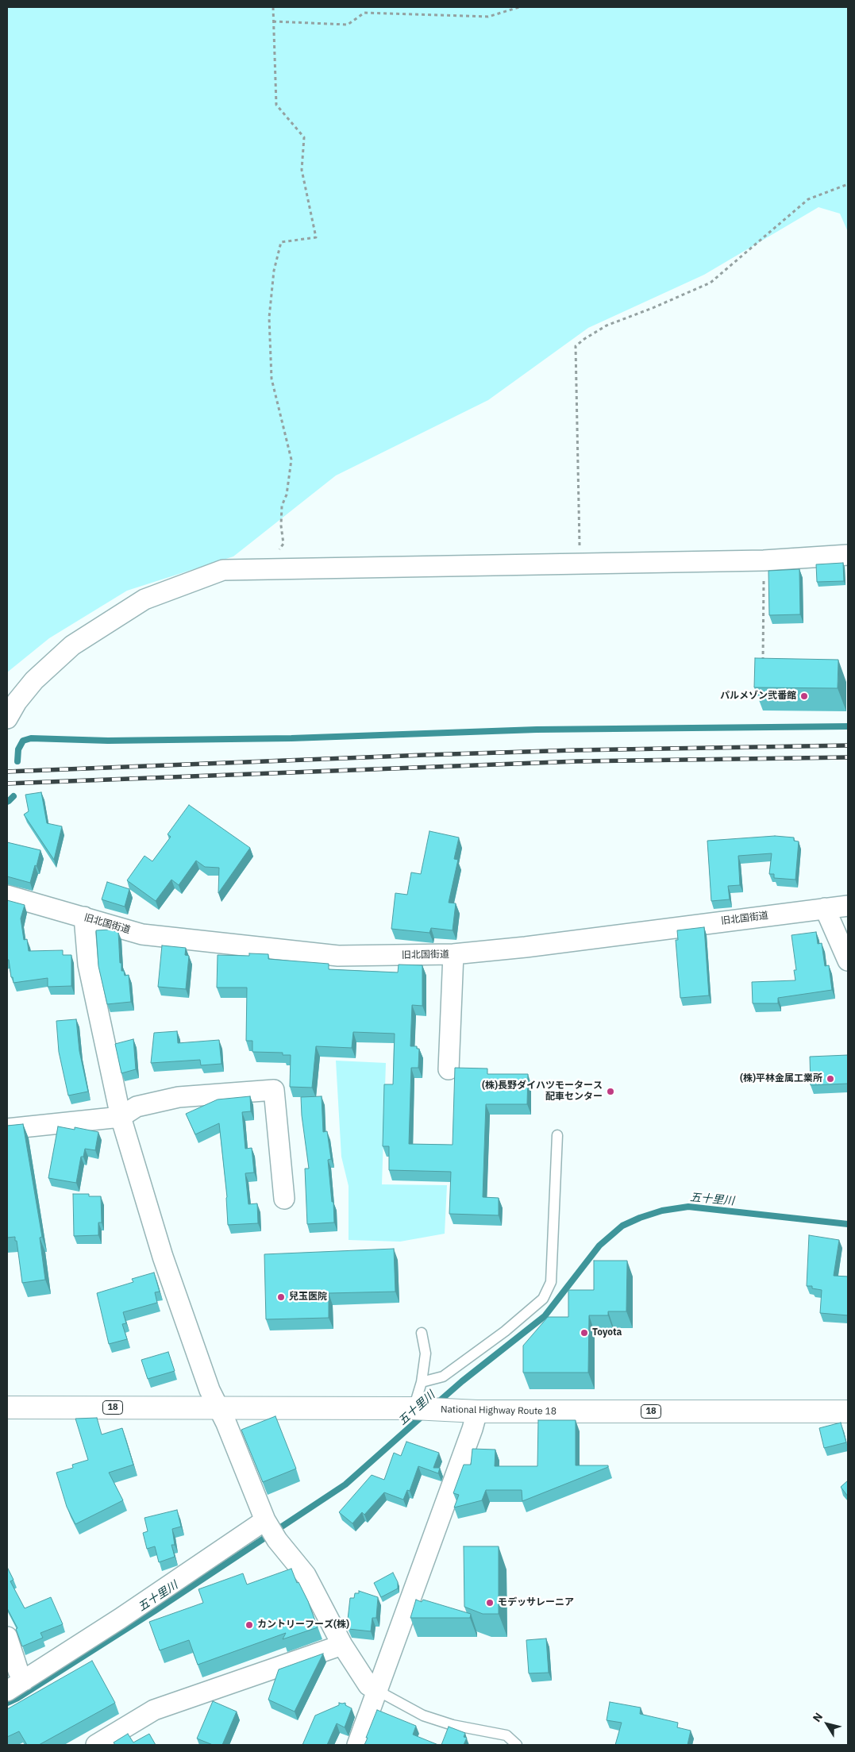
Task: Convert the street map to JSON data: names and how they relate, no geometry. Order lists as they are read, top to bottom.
{
  "streets": {
    "highway": ["18", "National Highway Route 18"],
    "street": ["旧北国街道"]
  },
  "water": ["五十里川"],
  "places": [
    "パルメゾン弐番館",
    "(株)平林金属工業所",
    "(株)長野ダイハツモータース 配車センター",
    "兒玉医院",
    "Toyota",
    "モデッサレーニア",
    "カントリーフーズ(株)"
  ],
  "north": "top left"
}
